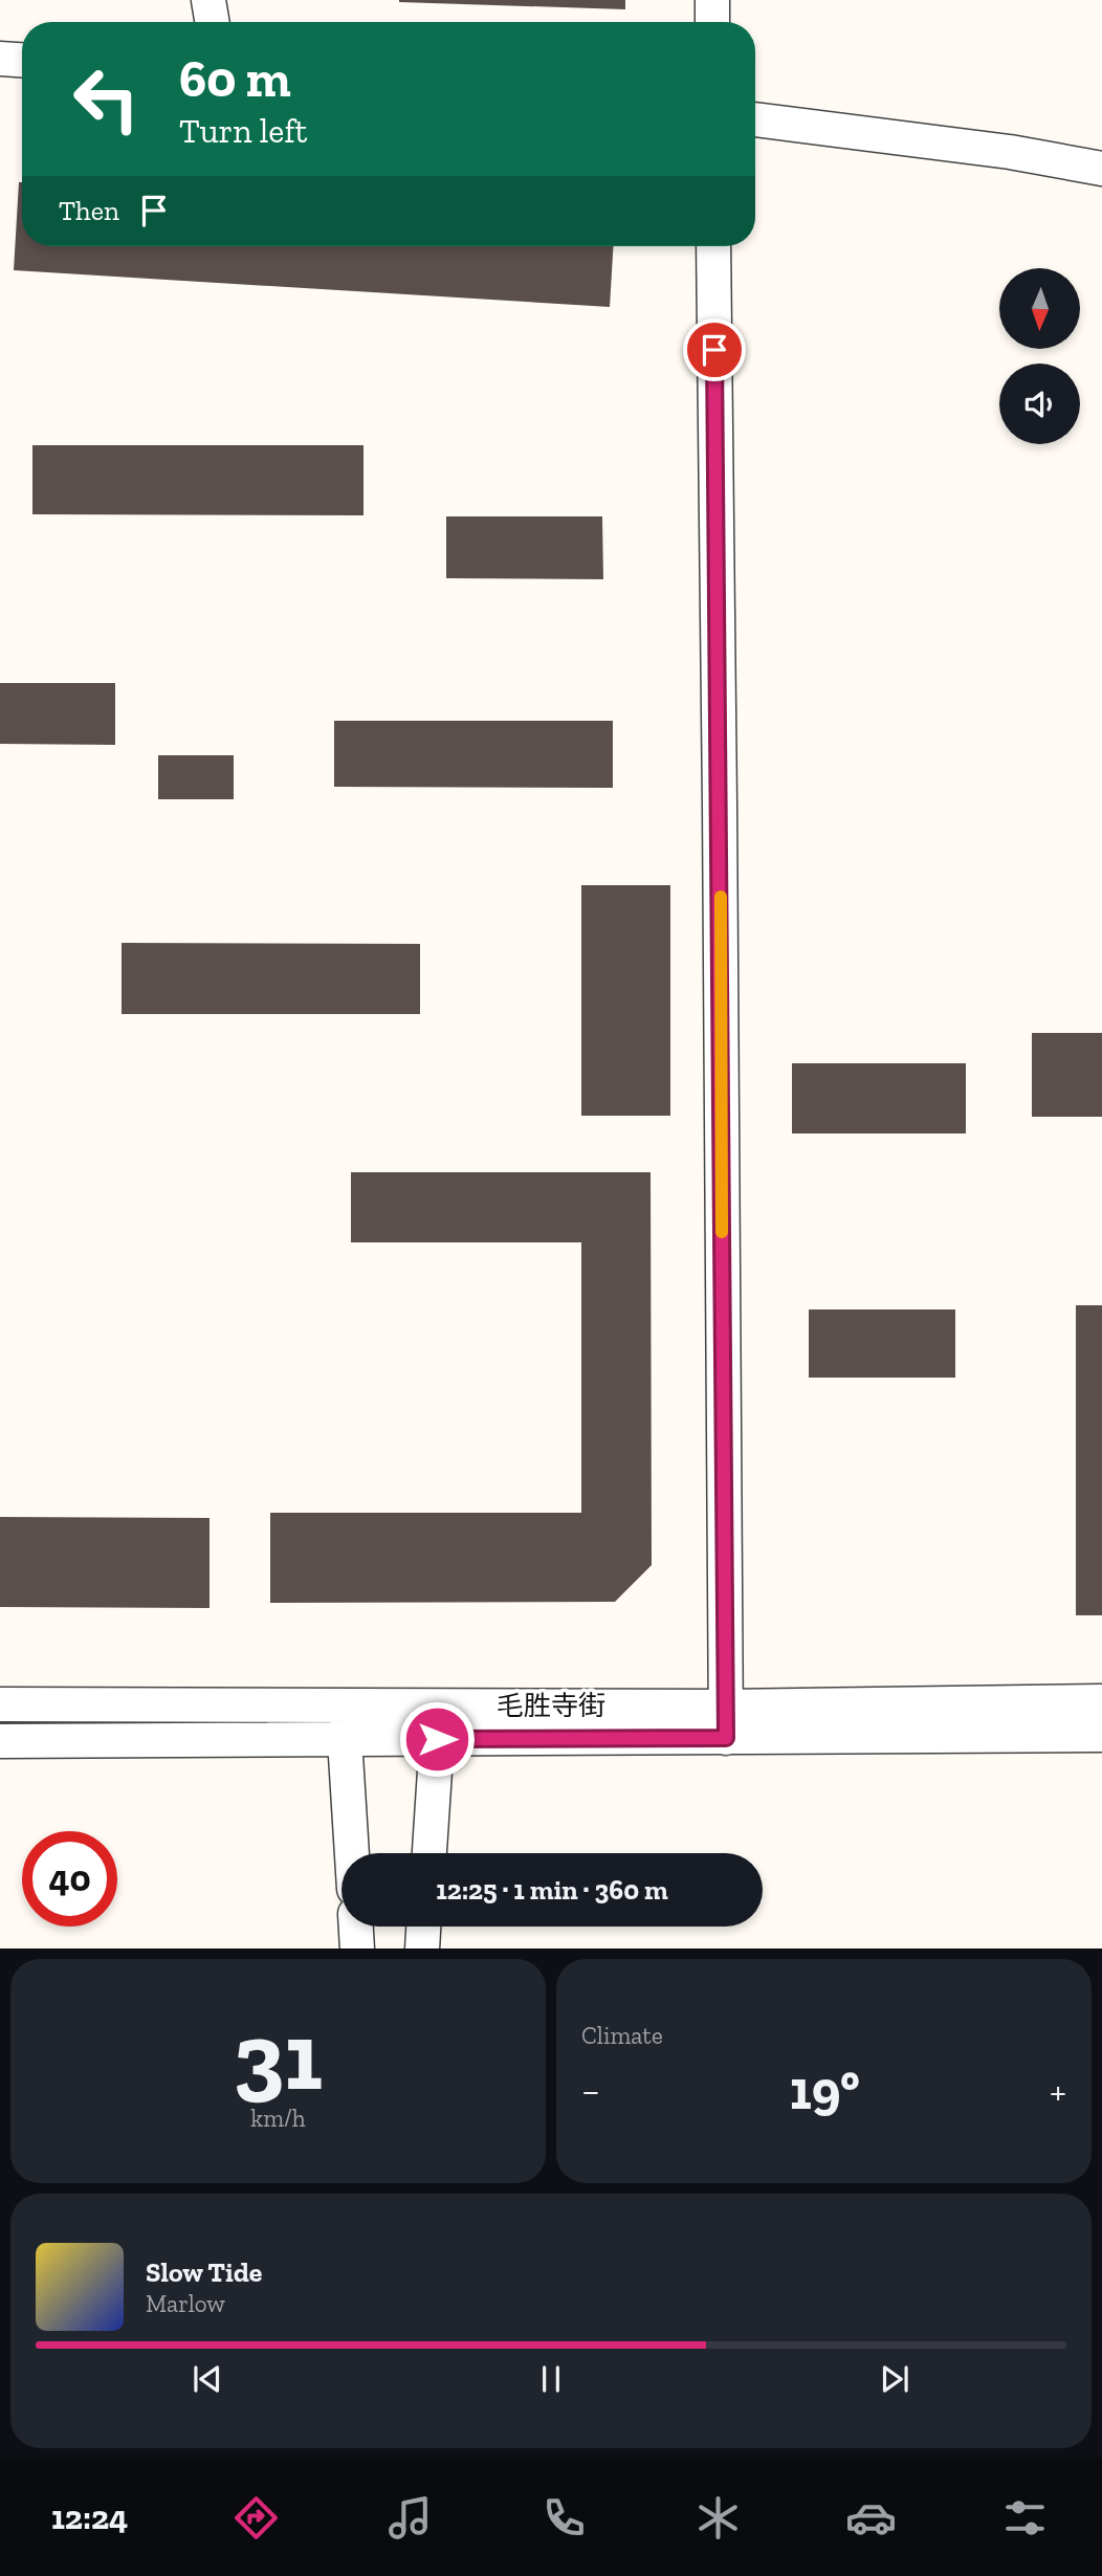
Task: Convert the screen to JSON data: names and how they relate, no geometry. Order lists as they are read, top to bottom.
{
  "streets": {
    "street": ["毛胜寺街"]
  },
  "north": "bottom",
  "page": {
    "turn": ["60 m", "Turn left"],
    "then": "Then",
    "limit": "40",
    "trip": "12:25 · 1 min · 360 m",
    "tile": [
      ["31", "km/h"],
      "Climate"
    ],
    "heat": ["−", "19°", "+"],
    "song": ["Slow Tide", "Marlow"],
    "tabs": "12:24"
  }
}
